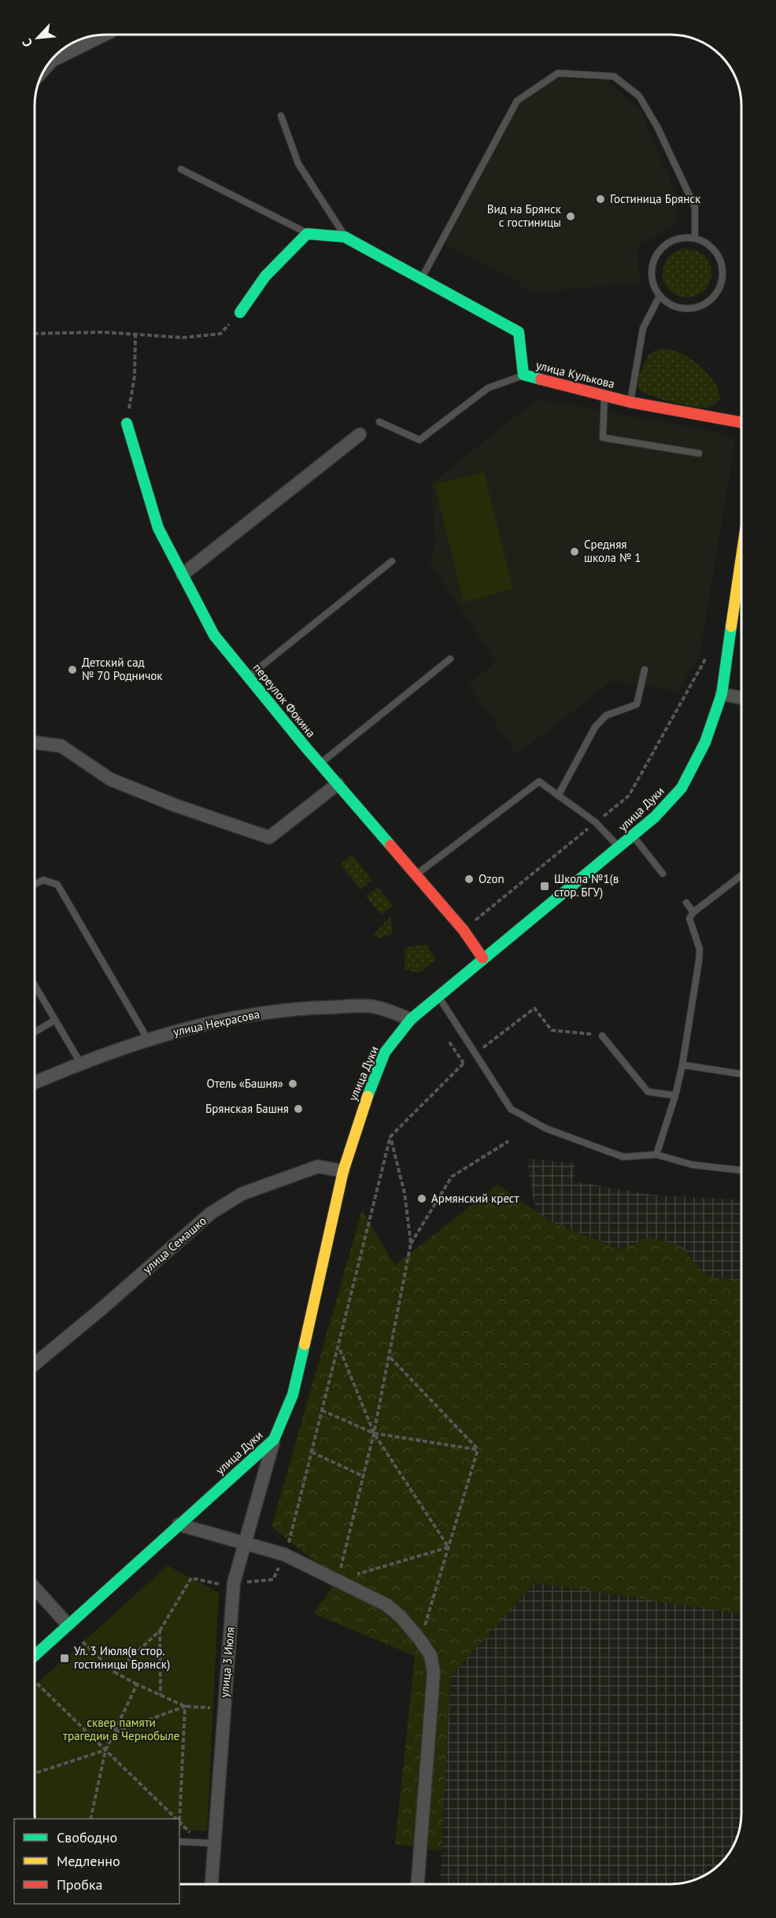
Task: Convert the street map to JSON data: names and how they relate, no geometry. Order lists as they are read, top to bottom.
{
  "streets": {
    "main road": ["улица Кулькова", "переулок Фокина", "улица Дуки"],
    "street": ["улица Некрасова", "улица Семашко", "улица 3 Июля"]
  },
  "crossings": [
    ["переулок Фокина", "улица Дуки"],
    ["улица Дуки", "улица Некрасова"],
    ["улица Дуки", "улица Семашко"],
    ["улица Дуки", "улица 3 Июля"]
  ],
  "parks": ["сквер памяти трагедии в Чернобыле"],
  "places": {
    "other": [
      "Гостиница Брянск",
      "Вид на Брянск с гостиницы",
      "Средняя школа № 1",
      "Детский сад № 70 Родничок",
      "Ozon",
      "Отель «Башня»",
      "Брянская Башня",
      "Армянский крест"
    ],
    "transit": ["Школа №1(в стор. БГУ)", "Ул. 3 Июля(в стор. гостиницы Брянск)"]
  },
  "legend": ["Свободно", "Медленно", "Пробка"],
  "north": "bottom left"
}
